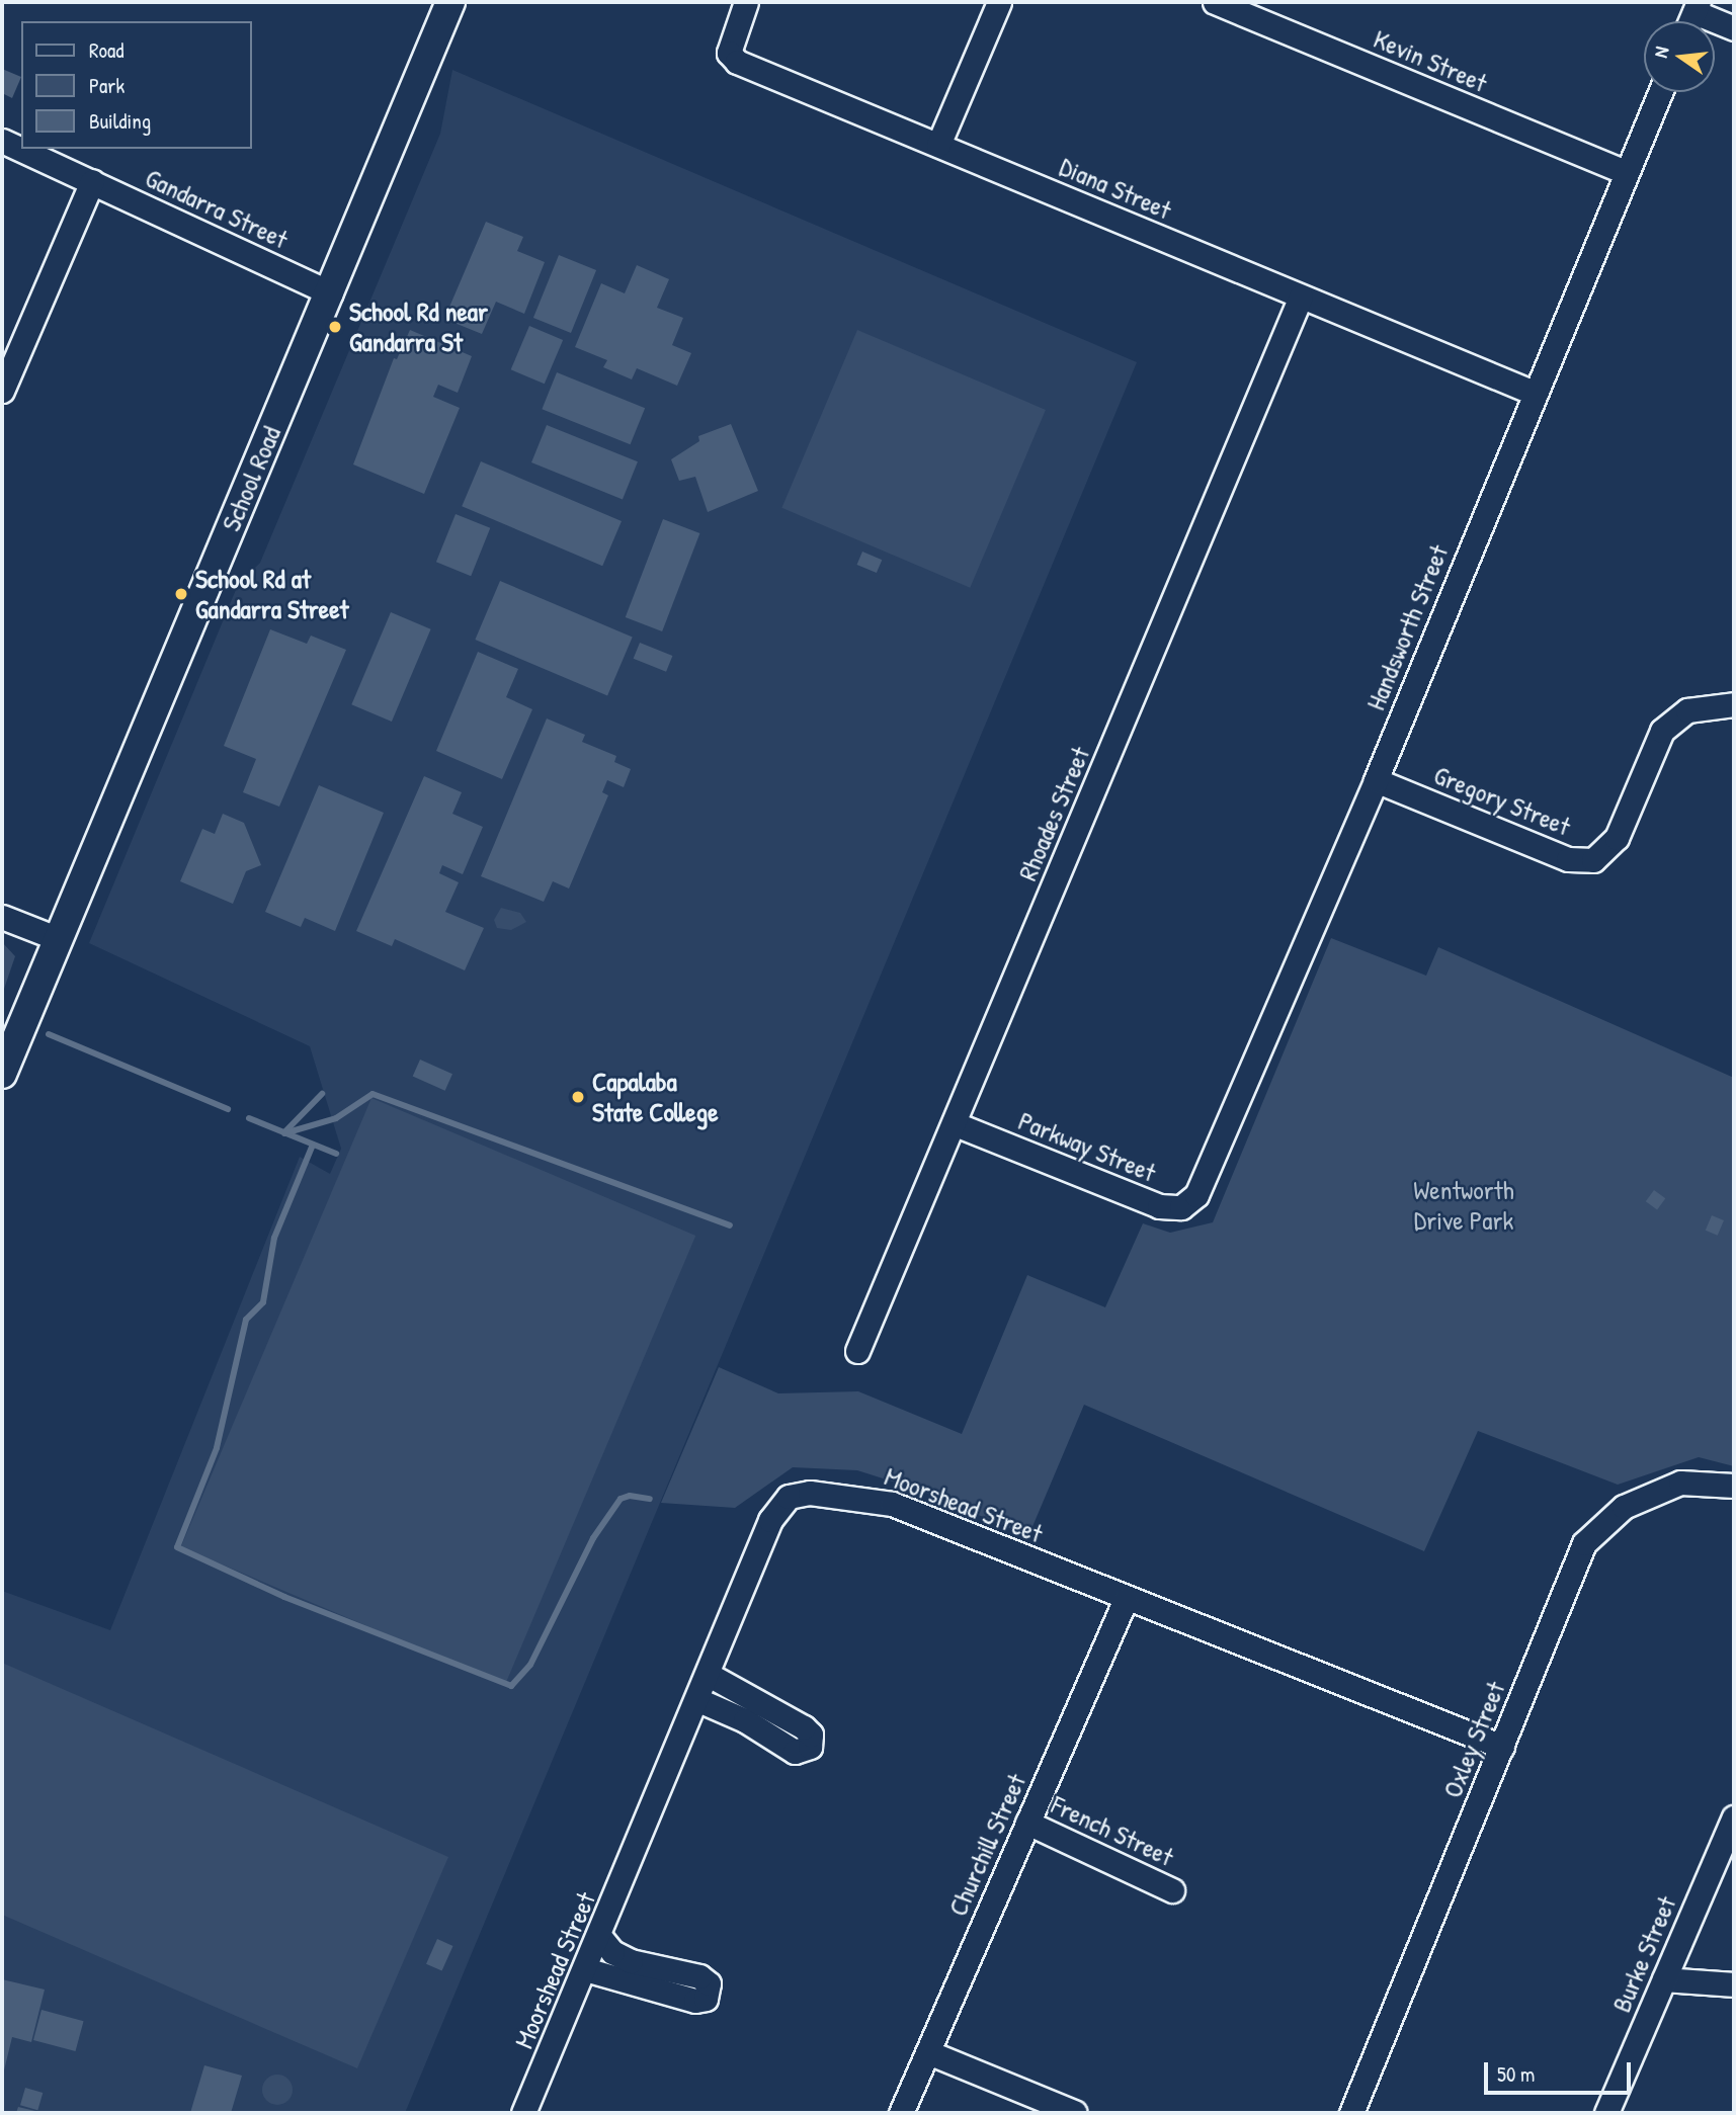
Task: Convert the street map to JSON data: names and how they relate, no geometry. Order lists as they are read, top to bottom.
{
  "streets": {
    "street": [
      "Kevin Street",
      "Diana Street",
      "Gandarra Street",
      "School Road",
      "Handsworth Street",
      "Gregory Street",
      "Rhoades Street",
      "Parkway Street",
      "Moorshead Street",
      "Oxley Street",
      "French Street",
      "Churchill Street",
      "Burke Street"
    ]
  },
  "crossings": [
    ["Kevin Street", "Handsworth Street"],
    ["Diana Street", "Handsworth Street"],
    ["Diana Street", "Rhoades Street"],
    ["Gandarra Street", "School Road"],
    ["Handsworth Street", "Gregory Street"],
    ["Handsworth Street", "Parkway Street"],
    ["Rhoades Street", "Parkway Street"],
    ["Moorshead Street", "Oxley Street"],
    ["Moorshead Street", "Churchill Street"],
    ["French Street", "Churchill Street"]
  ],
  "parks": ["Wentworth Drive Park"],
  "places": ["School Rd near Gandarra St", "School Rd at Gandarra Street", "Capalaba State College"],
  "legend": ["Road", "Park", "Building"],
  "scale_bar": "50 m",
  "north": "left"
}
